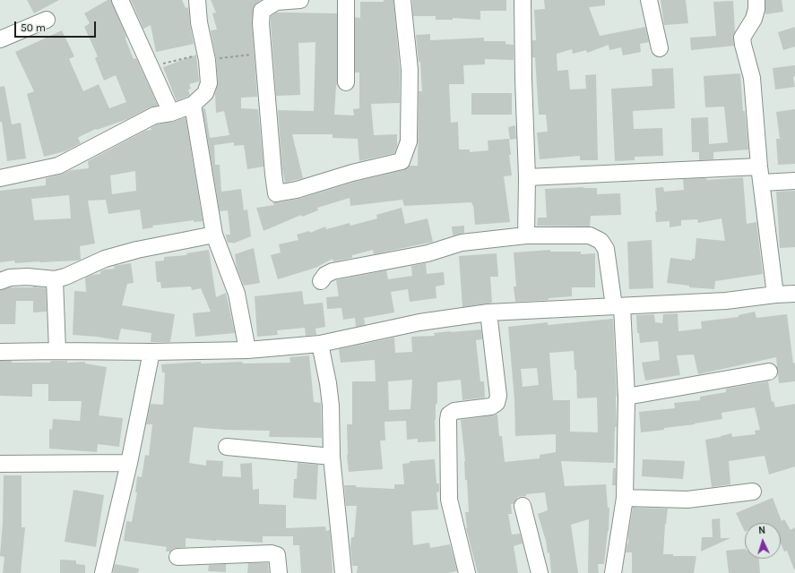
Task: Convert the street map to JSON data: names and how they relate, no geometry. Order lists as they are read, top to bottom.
{
  "scale_bar": "50 m",
  "north": "top"
}
